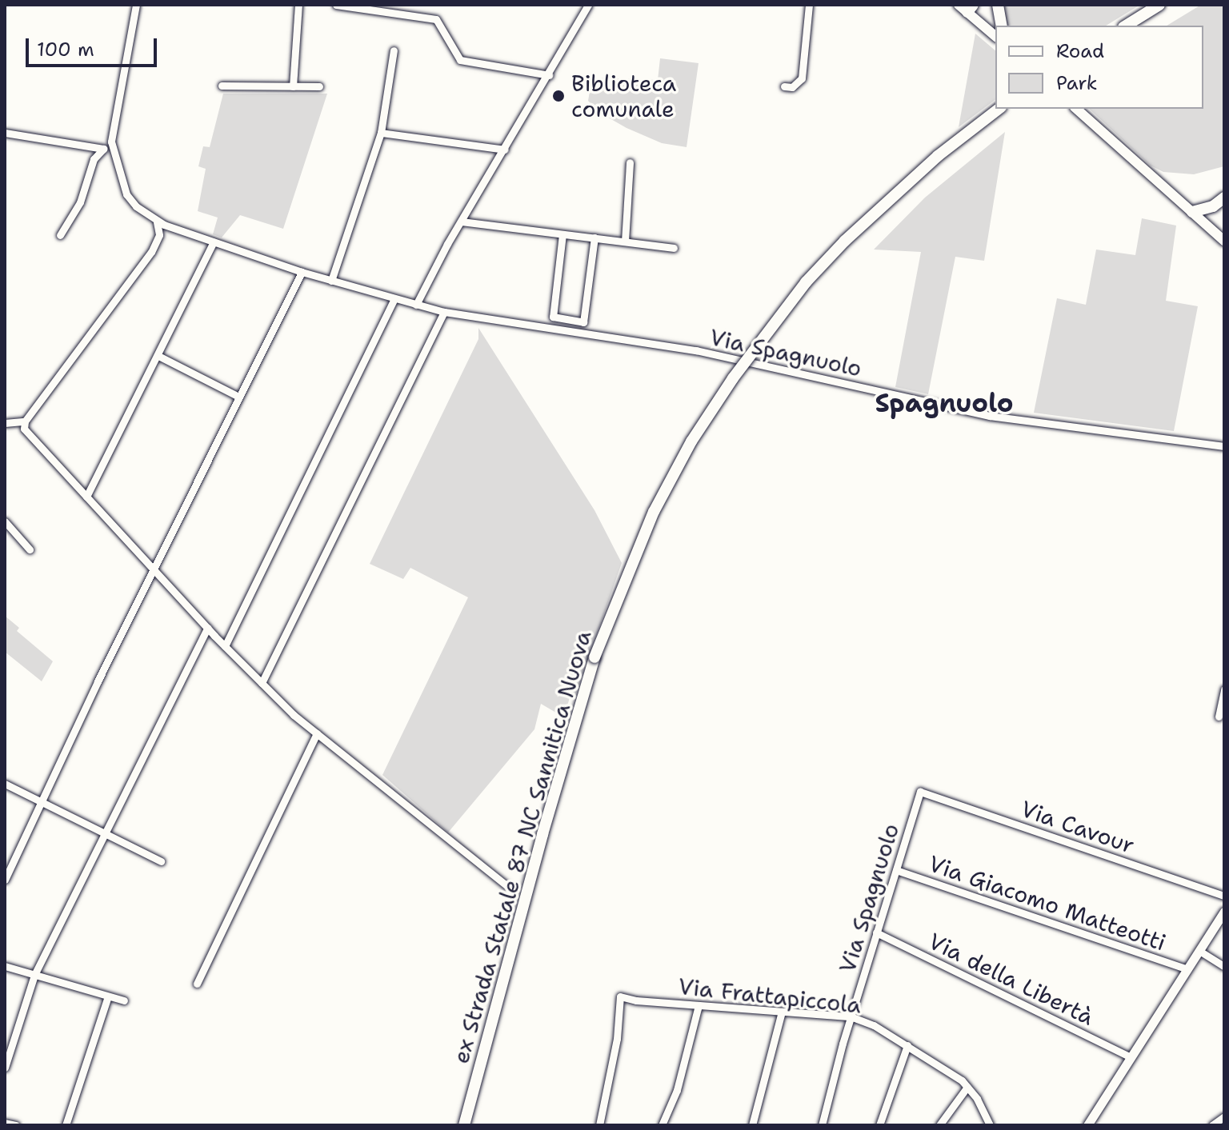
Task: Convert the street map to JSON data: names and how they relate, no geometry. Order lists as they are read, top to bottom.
{
  "streets": {
    "highway": ["ex Strada Statale 87 NC Sannitica Nuova"],
    "street": [
      "Via Spagnuolo",
      "Via Cavour",
      "Via Giacomo Matteotti",
      "Via della Libertà",
      "Via Frattapiccola"
    ]
  },
  "crossings": [
    ["Via Spagnuolo", "Via Cavour"],
    ["Via Spagnuolo", "Via Giacomo Matteotti"],
    ["Via Spagnuolo", "Via della Libertà"],
    ["Via Spagnuolo", "Via Frattapiccola"]
  ],
  "districts": ["Spagnuolo"],
  "places": ["Biblioteca comunale"],
  "legend": ["Road", "Park"],
  "scale_bar": "100 m"
}
